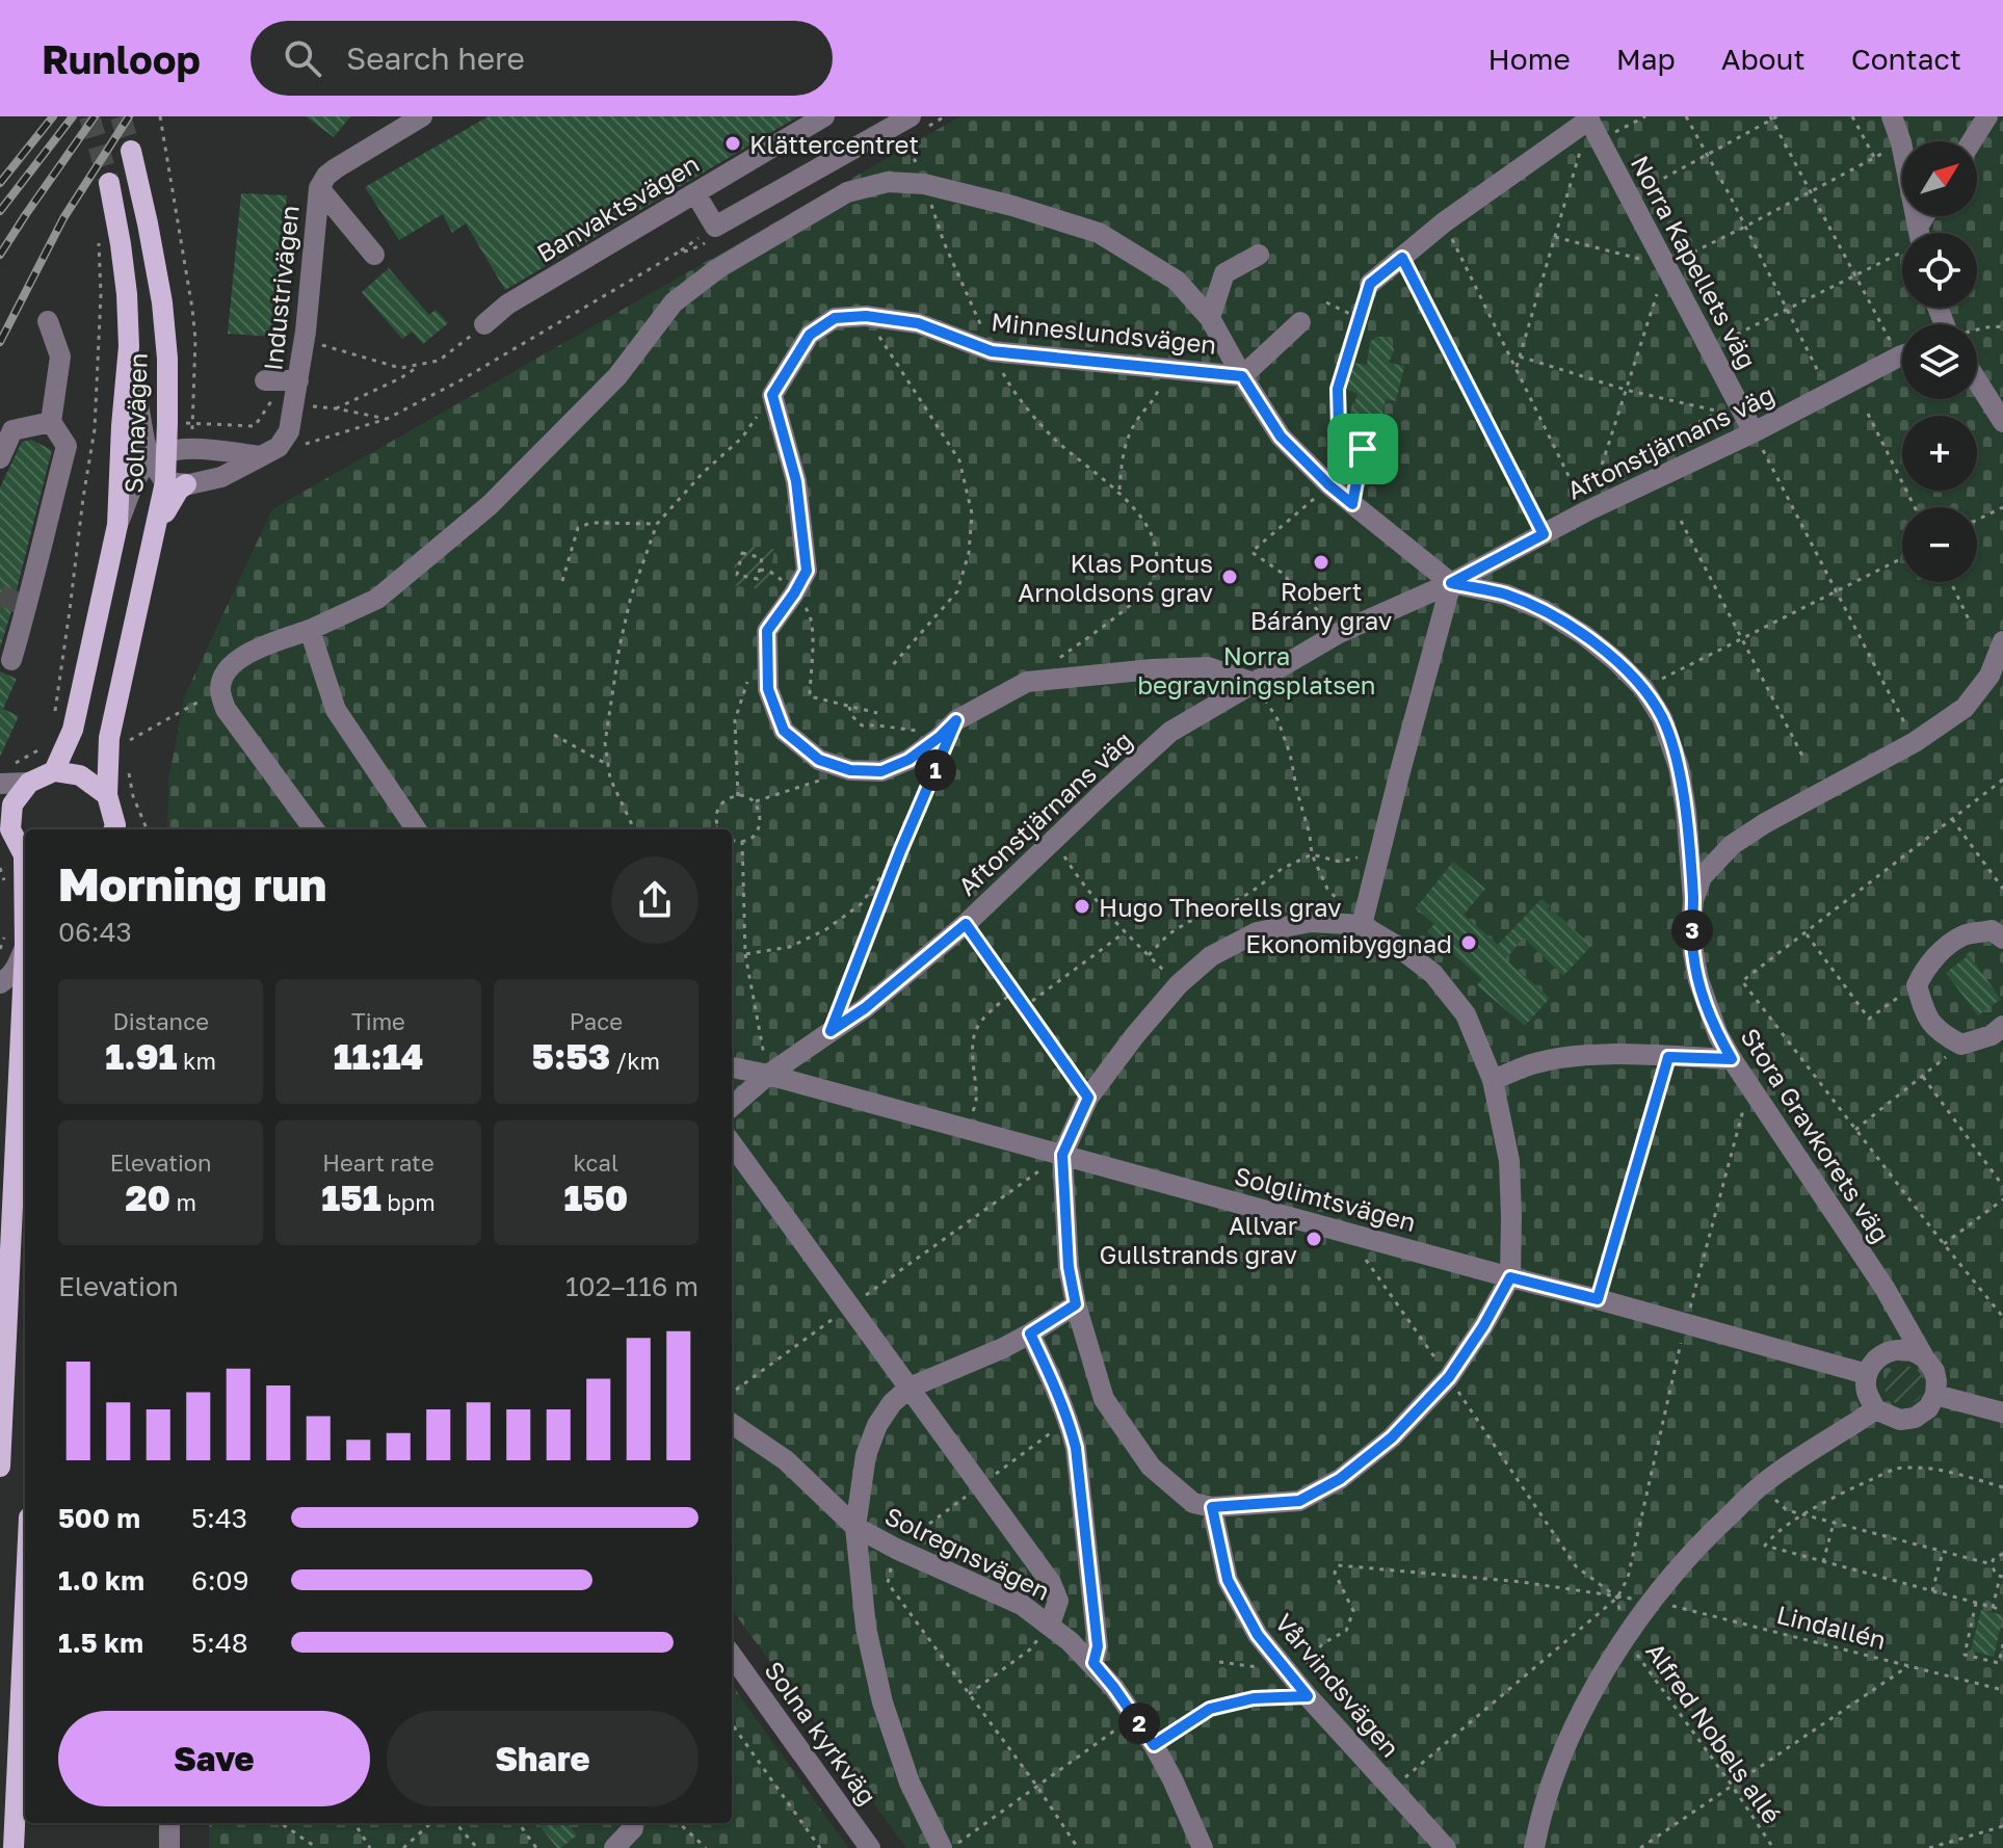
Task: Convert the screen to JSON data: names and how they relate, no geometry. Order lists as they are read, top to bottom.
{
  "streets": {
    "main road": ["Solnavägen"],
    "street": [
      "Banvaktsvägen",
      "Norra Kapellets väg",
      "Industrivägen",
      "Minneslundsvägen",
      "Aftonstjärnans väg",
      "Stora Gravkorets väg",
      "Solglimtsvägen",
      "Solregnsvägen",
      "Vårvindsvägen",
      "Solna kyrkväg"
    ],
    "path": ["Lindallén", "Alfred Nobels allé"]
  },
  "crossings": [
    ["Norra Kapellets väg", "Aftonstjärnans väg"],
    ["Industrivägen", "Solnavägen"],
    ["Aftonstjärnans väg", "Solglimtsvägen"],
    ["Stora Gravkorets väg", "Solglimtsvägen"],
    ["Lindallén", "Vårvindsvägen"],
    ["Lindallén", "Alfred Nobels allé"]
  ],
  "parks": ["Norra begravningsplatsen"],
  "places": [
    "Klättercentret",
    "Robert Bárány grav",
    "Klas Pontus Arnoldsons grav",
    "Hugo Theorells grav",
    "Ekonomibyggnad",
    "Allvar Gullstrands grav"
  ],
  "north": "top right",
  "page": {
    "header": "Runloop",
    "search": "Search here",
    "nav": [
      "Home",
      "Map",
      "About",
      "Contact"
    ],
    "map_buttons": ["+", "−"],
    "pins": ["1", "3", "2"],
    "heading": ["Morning run", "06:43"],
    "stats": [
      ["Distance", "1.91 km"],
      ["Time", "11:14"],
      ["Pace", "5:53 /km"],
      ["Elevation", "20 m"],
      ["Heart rate", "151 bpm"],
      ["kcal", "150"]
    ],
    "chart": ["Elevation", "102–116 m"],
    "list": [
      {
        "name": "500 m",
        "note": "5:43"
      },
      {
        "name": "1.0 km",
        "note": "6:09"
      },
      {
        "name": "1.5 km",
        "note": "5:48"
      }
    ],
    "buttons": ["Save", "Share"]
  }
}
